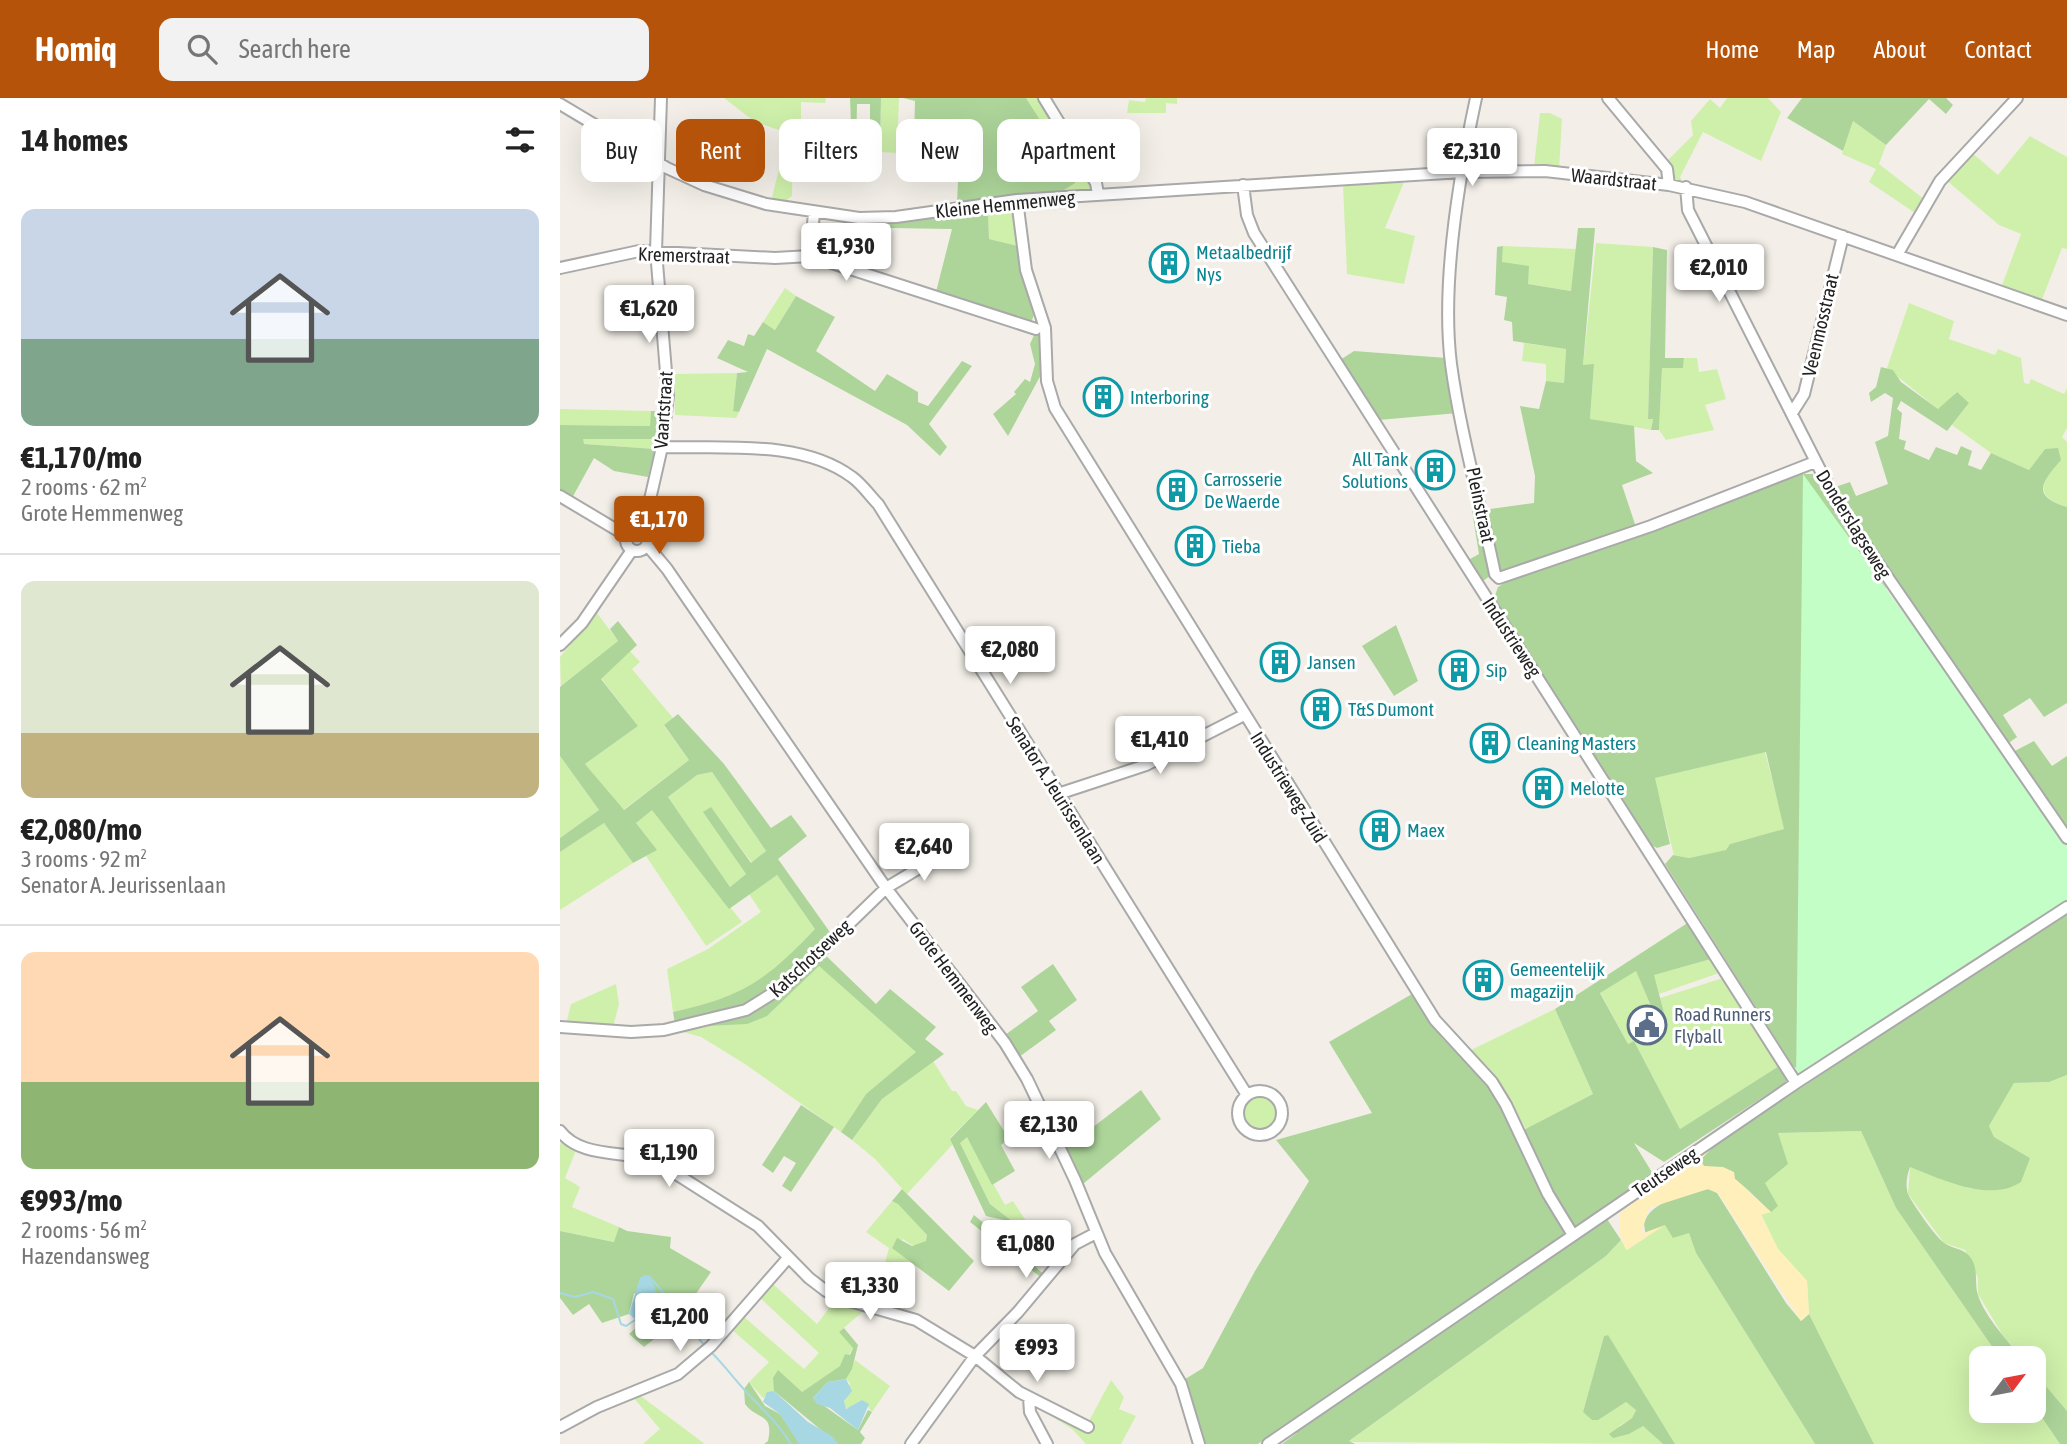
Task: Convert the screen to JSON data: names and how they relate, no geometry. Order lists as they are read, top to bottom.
{
  "streets": {
    "street": [
      "Waardstraat",
      "Kleine Hemmenweg",
      "Kremerstraat",
      "Veenmosstraat",
      "Vaartstraat",
      "Pleinstraat",
      "Donderslagseweg",
      "Industrieweg",
      "Industrieweg-Zuid",
      "Senator A. Jeurissenlaan",
      "Katschotseweg",
      "Grote Hemmenweg",
      "Teutseweg"
    ]
  },
  "crossings": [
    ["Waardstraat", "Kleine Hemmenweg"],
    ["Waardstraat", "Veenmosstraat"],
    ["Waardstraat", "Pleinstraat"],
    ["Waardstraat", "Donderslagseweg"],
    ["Waardstraat", "Industrieweg"],
    ["Kleine Hemmenweg", "Industrieweg-Zuid"],
    ["Kremerstraat", "Vaartstraat"],
    ["Veenmosstraat", "Donderslagseweg"],
    ["Vaartstraat", "Senator A. Jeurissenlaan"],
    ["Vaartstraat", "Grote Hemmenweg"],
    ["Pleinstraat", "Donderslagseweg"],
    ["Industrieweg", "Teutseweg"],
    ["Industrieweg-Zuid", "Teutseweg"],
    ["Katschotseweg", "Grote Hemmenweg"]
  ],
  "places": {
    "building": [
      "Metaalbedrijf Nys",
      "Interboring",
      "All Tank Solutions",
      "Carrosserie De Waerde",
      "Tieba",
      "Jansen",
      "Sip",
      "T&S Dumont",
      "Cleaning Masters",
      "Melotte",
      "Maex",
      "Gemeentelijk magazijn"
    ],
    "public building": ["Road Runners Flyball"]
  },
  "north": "top right",
  "page": {
    "header": "Homiq",
    "search": "Search here",
    "nav": [
      "Home",
      "Map",
      "About",
      "Contact"
    ],
    "heading": "14 homes",
    "chip": [
      "Buy",
      "Rent",
      "Filters",
      "New",
      "Apartment"
    ],
    "price": [
      "€2,310",
      "€1,930",
      "€2,010",
      "€1,620",
      "€1,170",
      "€2,080",
      "€1,410",
      "€2,640",
      "€2,130",
      "€1,190",
      "€1,080",
      "€1,330",
      "€1,200",
      "€993"
    ],
    "list": [
      {
        "name": "€1,170/mo",
        "note": "2 rooms · 62 m² · Grote Hemmenweg"
      },
      {
        "name": "€2,080/mo",
        "note": "3 rooms · 92 m² · Senator A. Jeurissenlaan"
      },
      {
        "name": "€993/mo",
        "note": "2 rooms · 56 m² · Hazendansweg"
      }
    ]
  }
}
